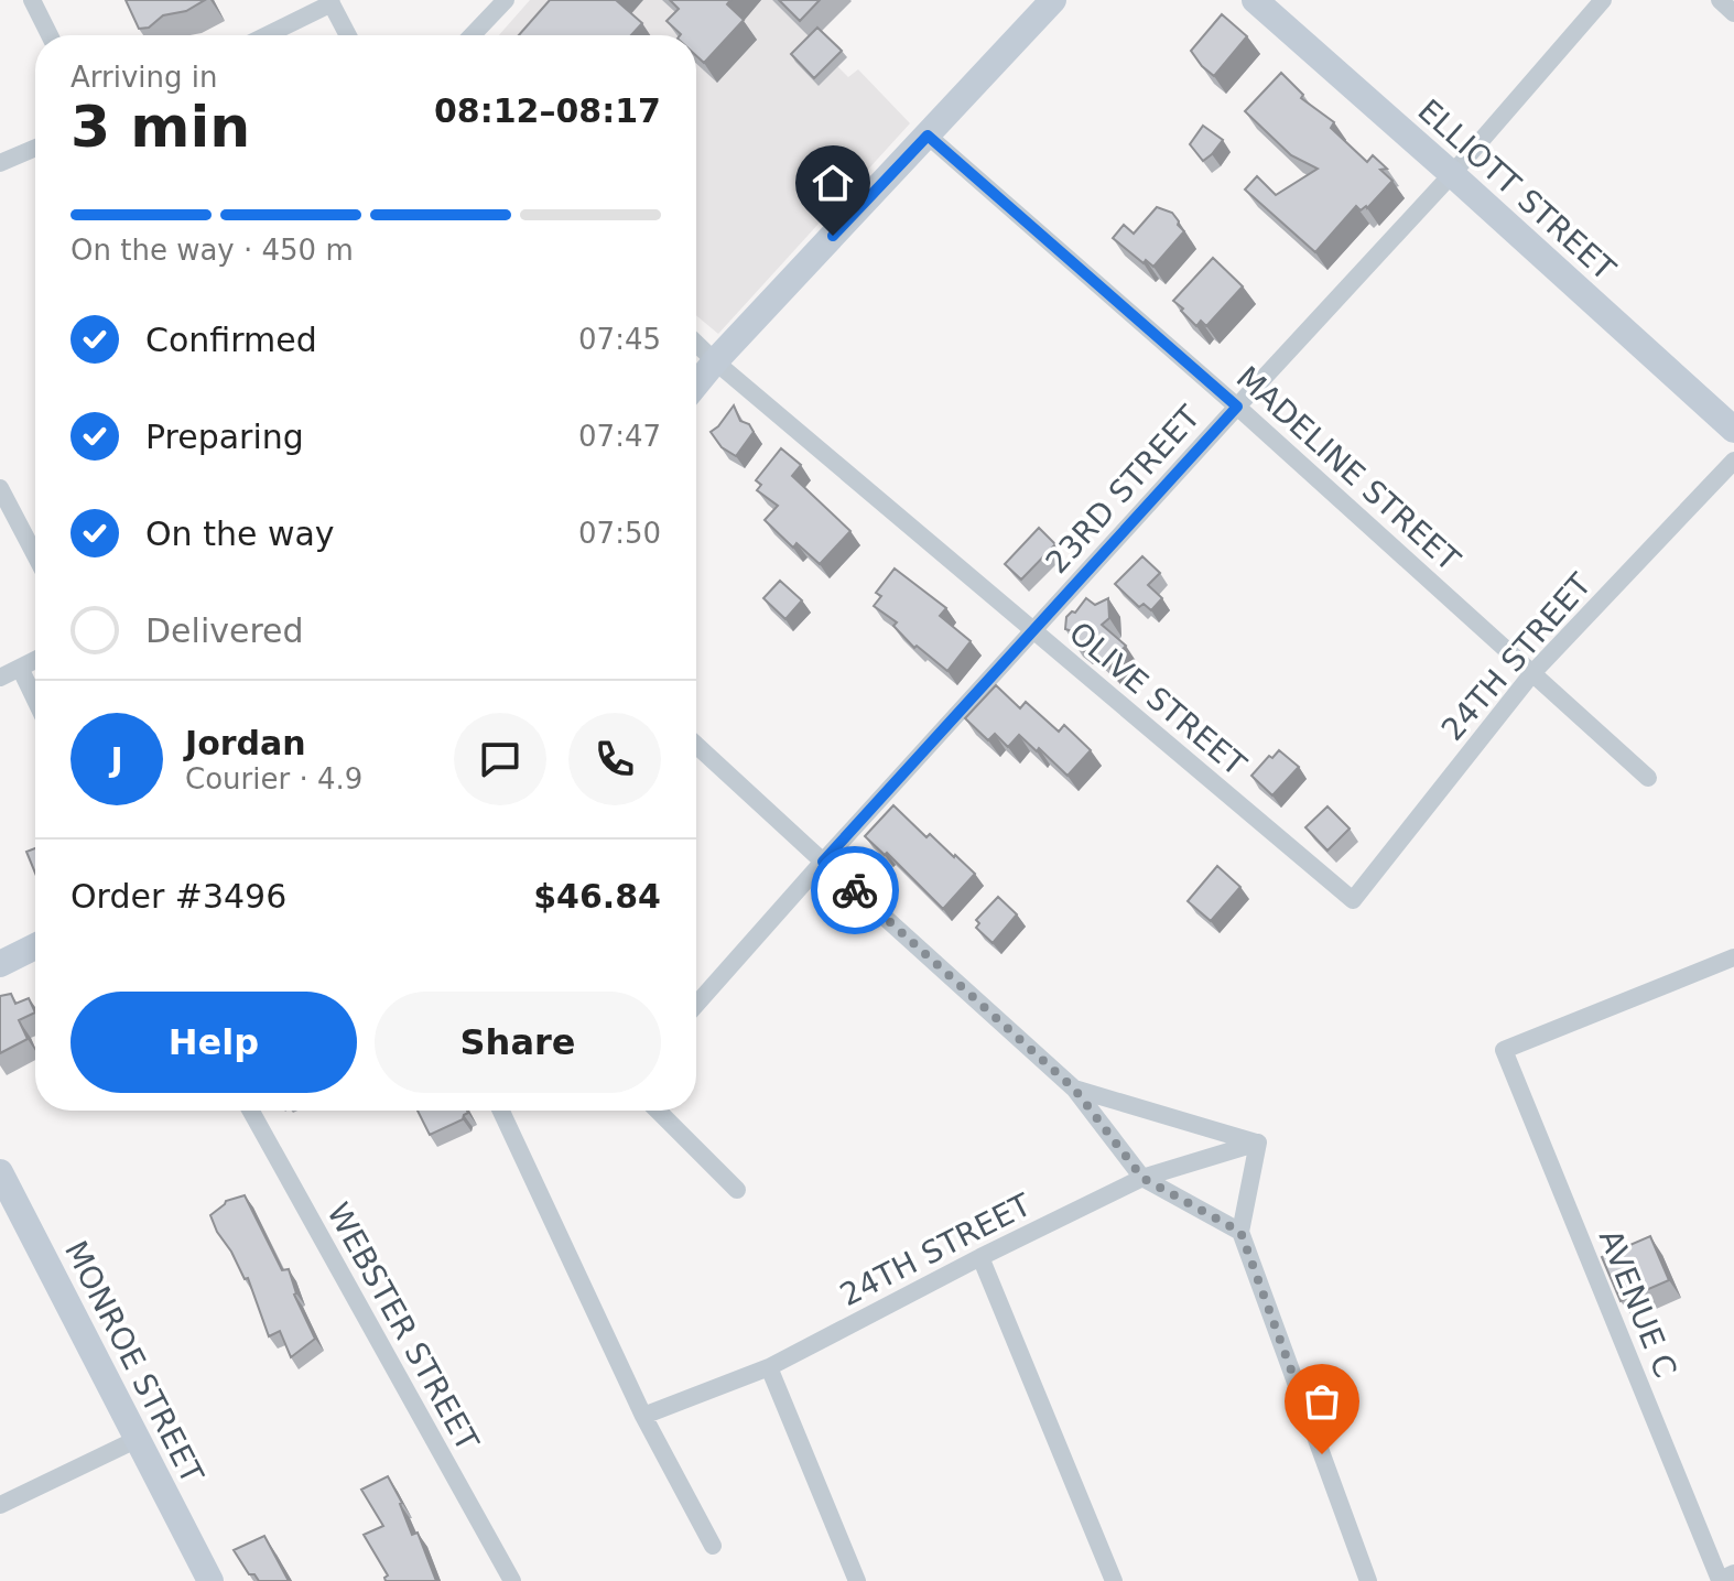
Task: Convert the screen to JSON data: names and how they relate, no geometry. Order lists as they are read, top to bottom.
{
  "streets": {
    "street": [
      "ELLIOTT STREET",
      "MADELINE STREET",
      "23RD STREET",
      "24TH STREET",
      "OLIVE STREET",
      "AVENUE C",
      "WEBSTER STREET",
      "MONROE STREET"
    ]
  },
  "crossings": [
    ["ELLIOTT STREET", "23RD STREET"],
    ["MADELINE STREET", "23RD STREET"],
    ["MADELINE STREET", "24TH STREET"],
    ["23RD STREET", "OLIVE STREET"],
    ["24TH STREET", "OLIVE STREET"]
  ],
  "page": {
    "heading": ["3 min", "Arriving in", "08:12–08:17"],
    "panel": [
      "Jordan",
      "Courier · 4.9",
      "Order #3496",
      "$46.84"
    ],
    "bar": "On the way · 450 m",
    "list": [
      ["Confirmed", "07:45"],
      ["Preparing", "07:47"],
      ["On the way", "07:50"],
      "Delivered"
    ],
    "round": "J",
    "buttons": ["Help", "Share"]
  }
}
